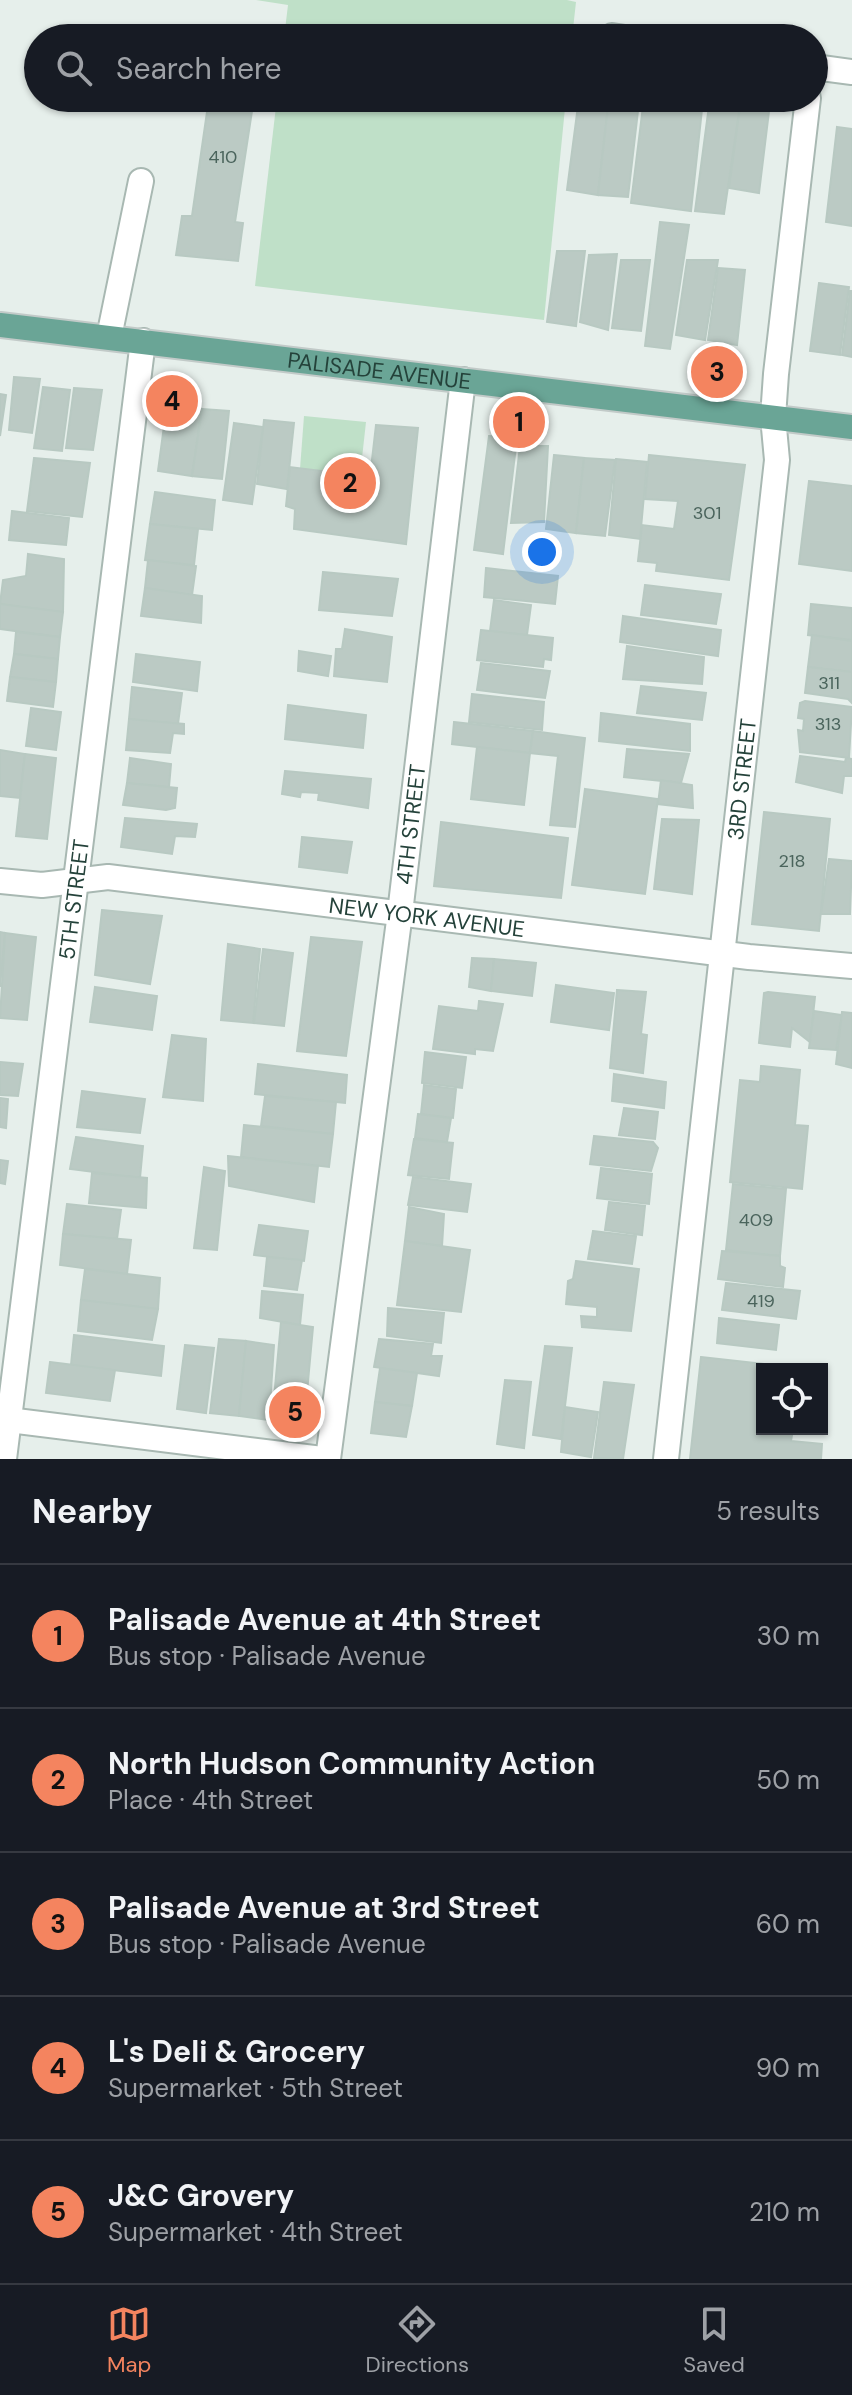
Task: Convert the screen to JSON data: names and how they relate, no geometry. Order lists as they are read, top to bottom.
{
  "streets": {
    "main road": ["PALISADE AVENUE"],
    "street": [
      "3RD STREET",
      "4TH STREET",
      "5TH STREET",
      "NEW YORK AVENUE"
    ]
  },
  "crossings": [
    ["PALISADE AVENUE", "3RD STREET"],
    ["PALISADE AVENUE", "4TH STREET"],
    ["PALISADE AVENUE", "5TH STREET"],
    ["3RD STREET", "NEW YORK AVENUE"],
    ["4TH STREET", "NEW YORK AVENUE"],
    ["5TH STREET", "NEW YORK AVENUE"]
  ],
  "house_numbers": [
    "410",
    "301",
    "311",
    "313",
    "218",
    "409",
    "419"
  ],
  "page": {
    "search": "Search here",
    "pins": [
      "3",
      "4",
      "1",
      "2",
      "5"
    ],
    "heading": ["Nearby", "5 results"],
    "list": [
      {
        "mark": "1",
        "name": "Palisade Avenue at 4th Street",
        "note": "Bus stop · Palisade Avenue",
        "value": "30 m"
      },
      {
        "mark": "2",
        "name": "North Hudson Community Action",
        "note": "Place · 4th Street",
        "value": "50 m"
      },
      {
        "mark": "3",
        "name": "Palisade Avenue at 3rd Street",
        "note": "Bus stop · Palisade Avenue",
        "value": "60 m"
      },
      {
        "mark": "4",
        "name": "L's Deli & Grocery",
        "note": "Supermarket · 5th Street",
        "value": "90 m"
      },
      {
        "mark": "5",
        "name": "J&C Grovery",
        "note": "Supermarket · 4th Street",
        "value": "210 m"
      }
    ],
    "nav": ["Map", "Directions", "Saved"]
  }
}
